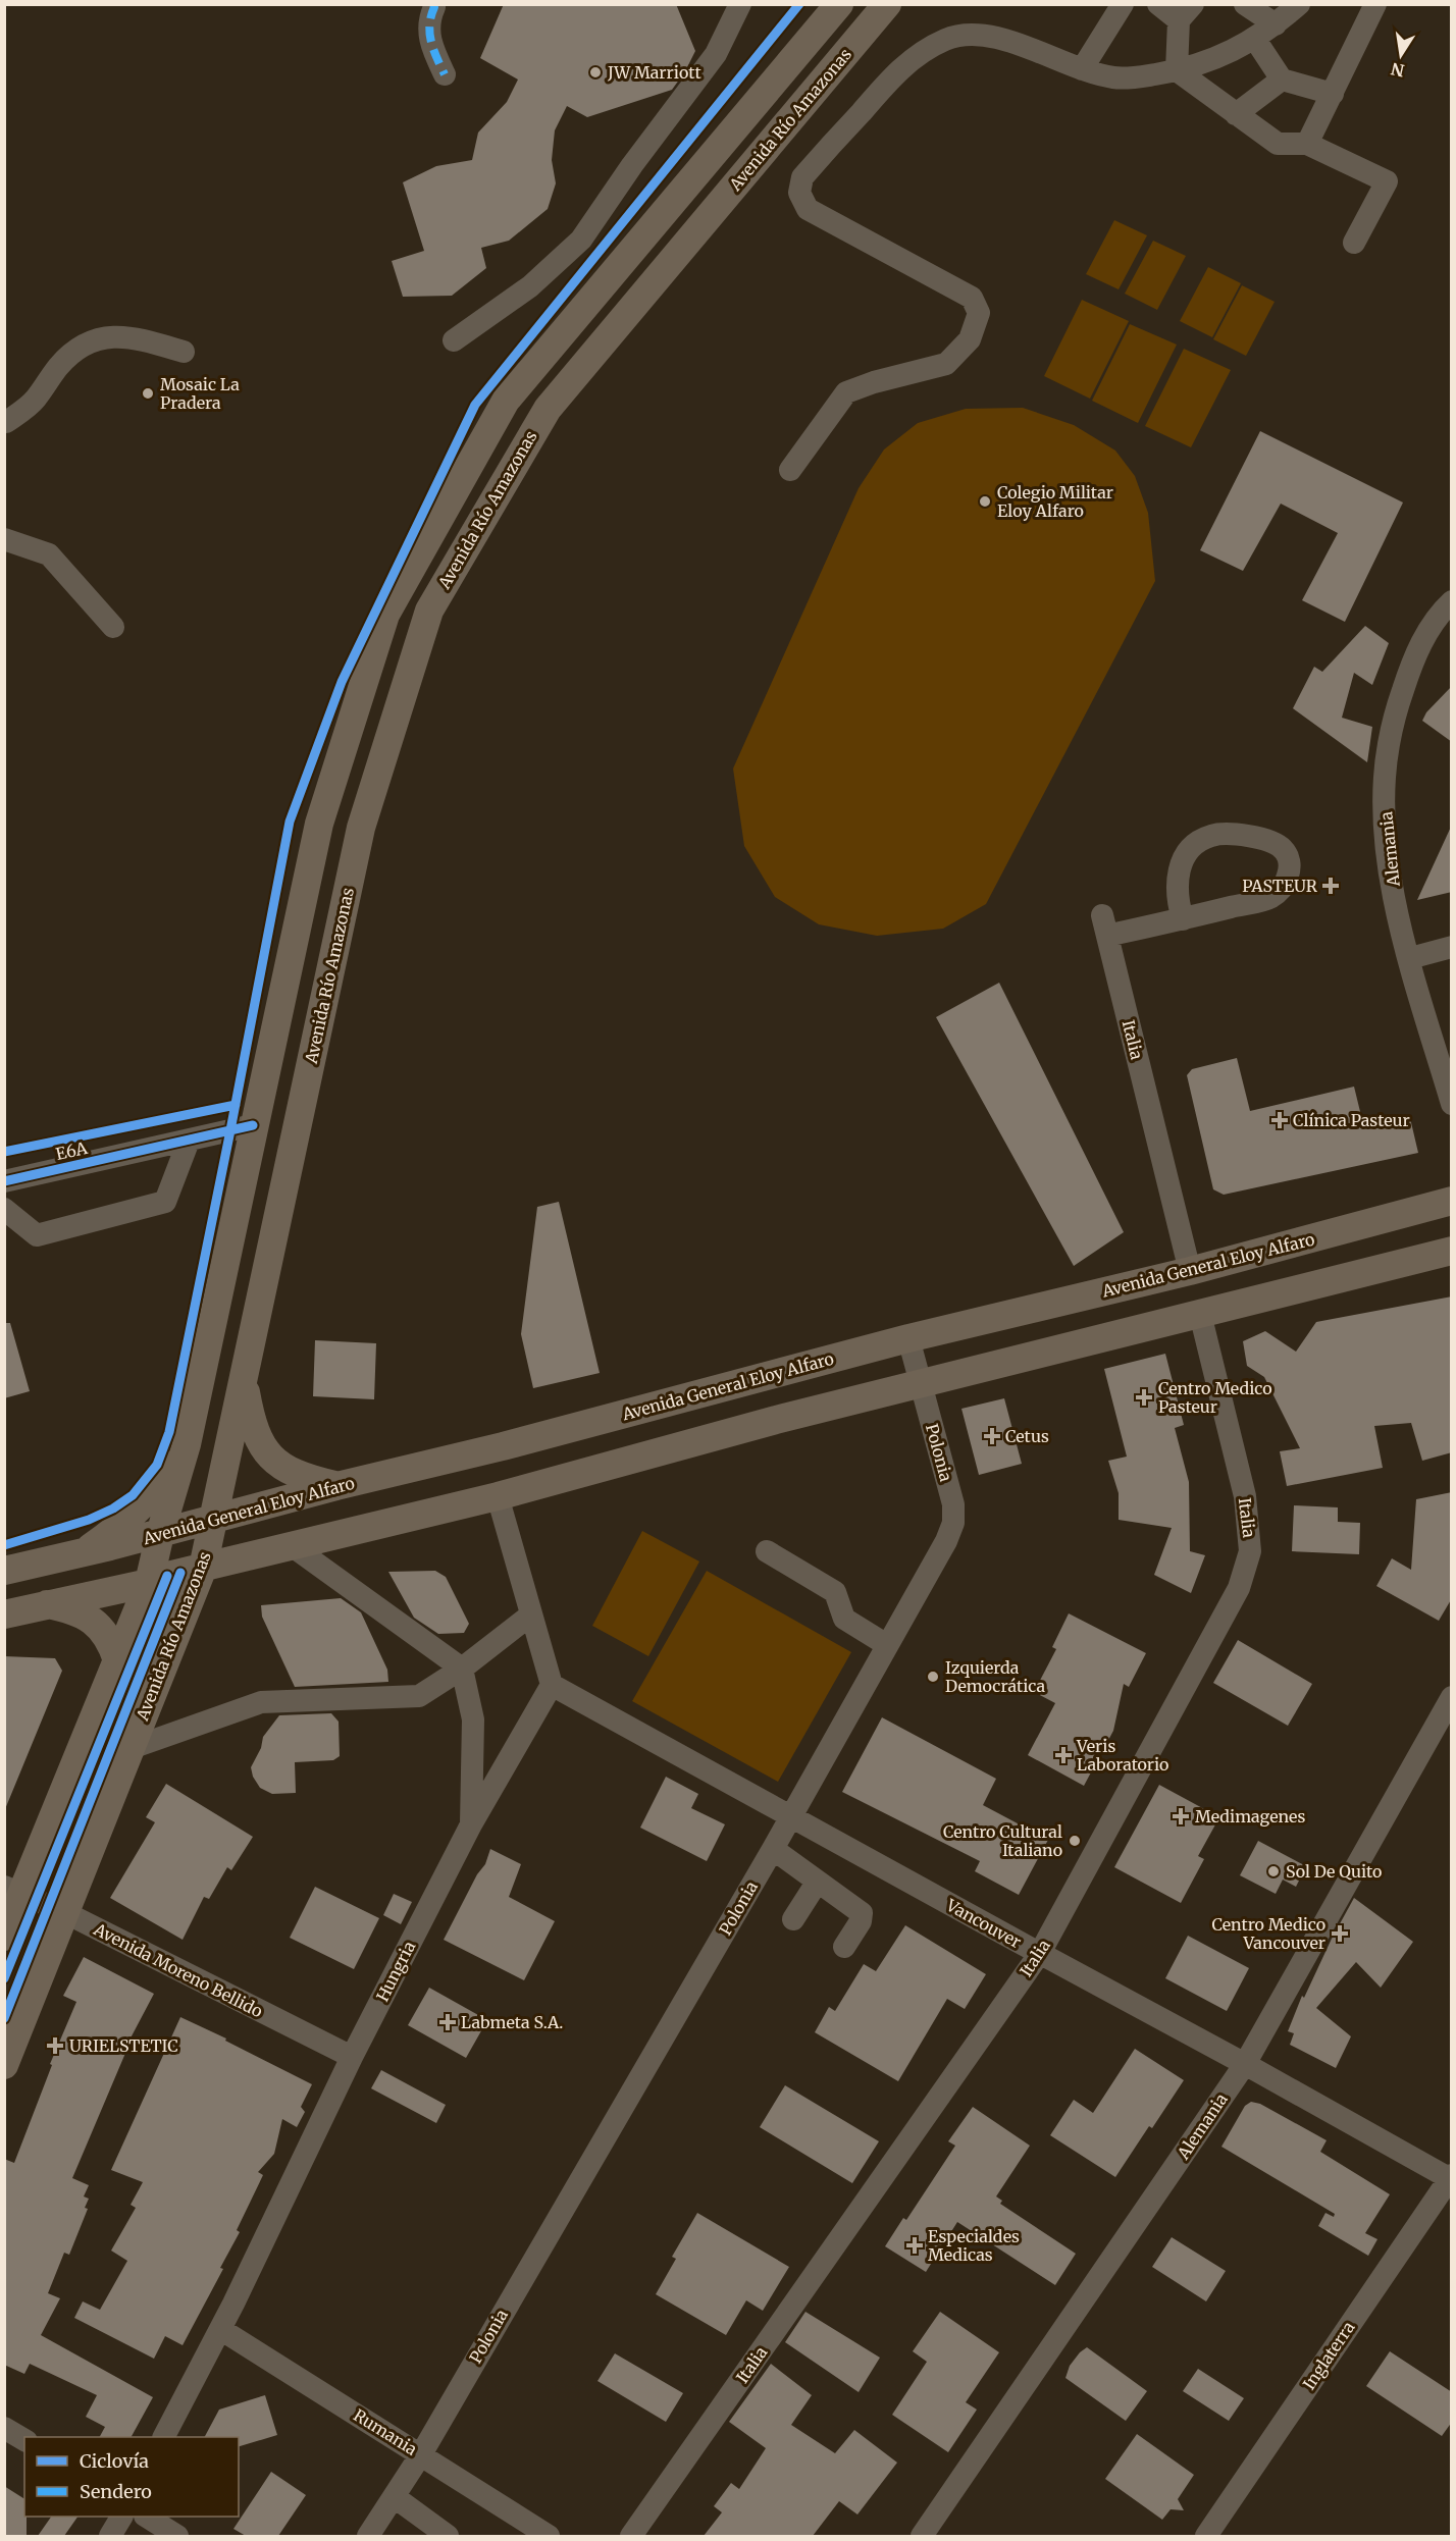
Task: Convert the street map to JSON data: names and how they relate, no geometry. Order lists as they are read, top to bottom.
{
  "streets": {
    "main road": ["Avenida Río Amazonas", "Avenida General Eloy Alfaro"],
    "street": [
      "Alemania",
      "Italia",
      "E6A",
      "Polonia",
      "Vancouver",
      "Avenida Moreno Bellido",
      "Hungria",
      "Inglaterra",
      "Rumania"
    ]
  },
  "crossings": [
    ["Avenida Río Amazonas", "Avenida General Eloy Alfaro"],
    ["Avenida Río Amazonas", "Avenida Moreno Bellido"],
    ["Alemania", "Vancouver"],
    ["Italia", "Avenida General Eloy Alfaro"],
    ["Italia", "Vancouver"],
    ["Avenida General Eloy Alfaro", "Polonia"],
    ["Polonia", "Vancouver"],
    ["Polonia", "Rumania"],
    ["Vancouver", "Hungria"],
    ["Vancouver", "Inglaterra"],
    ["Avenida Moreno Bellido", "Hungria"],
    ["Hungria", "Rumania"]
  ],
  "places": {
    "other": [
      "JW Marriott",
      "Mosaic La Pradera",
      "Colegio Militar Eloy Alfaro",
      "Izquierda Democrática",
      "Centro Cultural Italiano",
      "Sol De Quito"
    ],
    "health": [
      "PASTEUR",
      "Clínica Pasteur",
      "Centro Medico Pasteur",
      "Cetus",
      "Veris Laboratorio",
      "Medimagenes",
      "Centro Medico Vancouver",
      "Labmeta S.A.",
      "URIELSTETIC",
      "Especialdes Medicas"
    ]
  },
  "legend": ["Ciclovía", "Sendero"],
  "north": "bottom"
}
